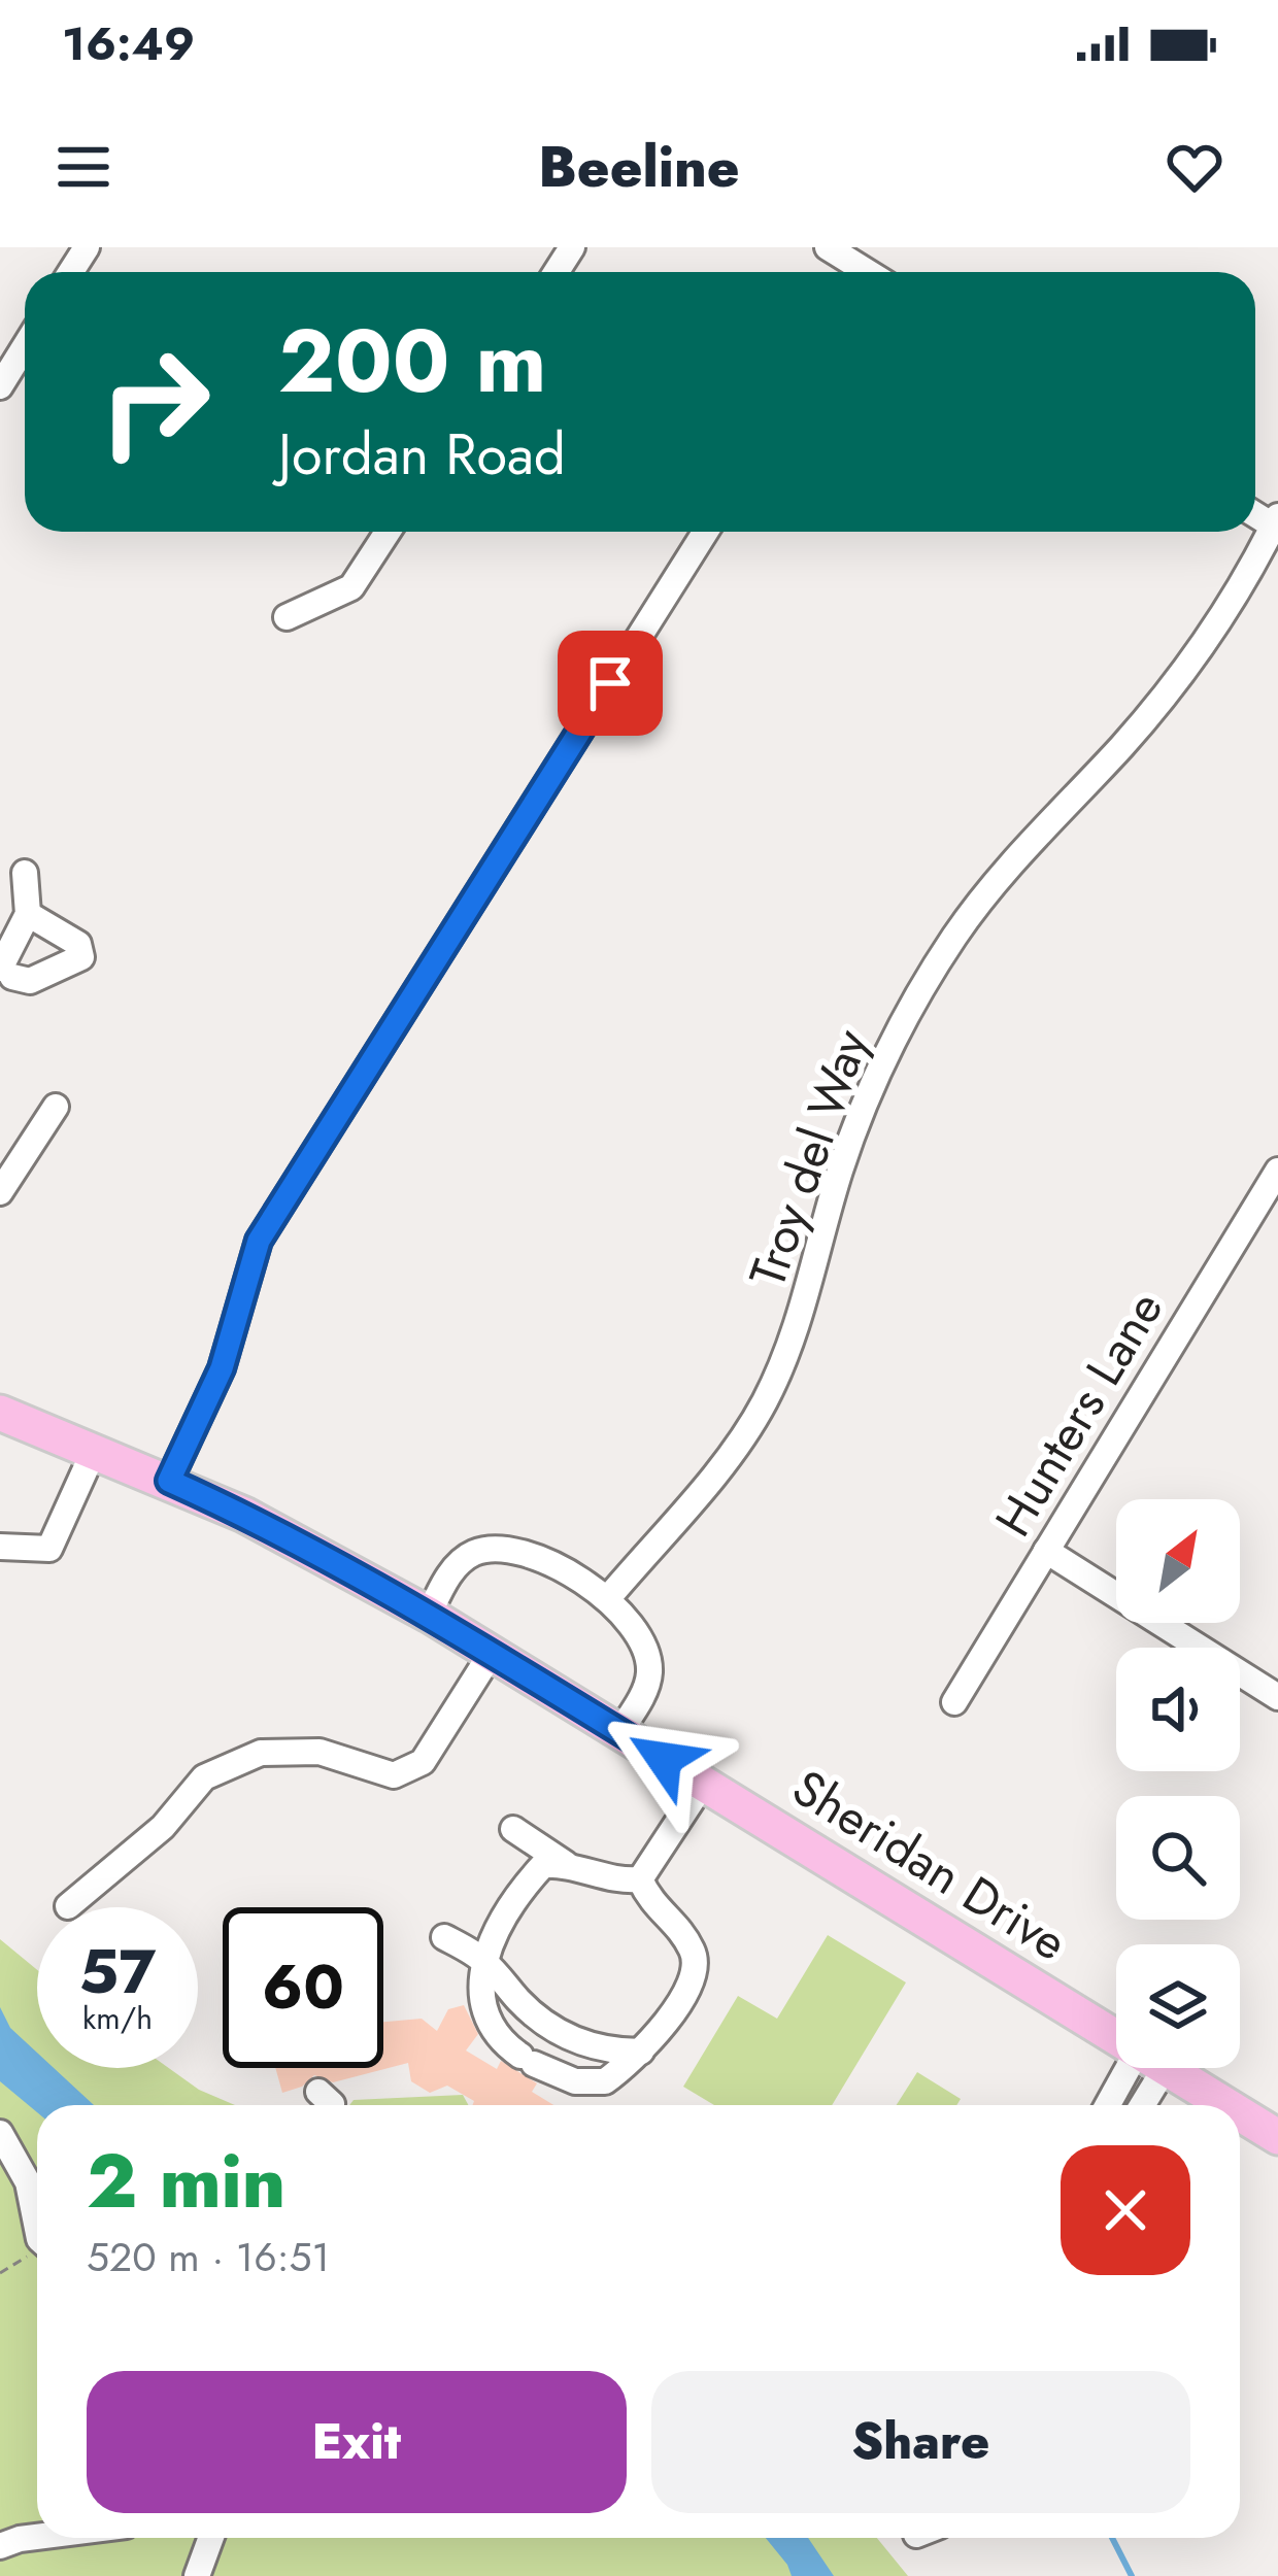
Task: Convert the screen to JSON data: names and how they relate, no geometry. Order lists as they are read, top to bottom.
{
  "streets": {
    "main road": ["Sheridan Drive"],
    "street": ["Troy del Way", "Hunters Lane"]
  },
  "north": "top right",
  "page": {
    "status": "16:49",
    "header": "Beeline",
    "turn": ["200 m", "Jordan Road"],
    "speed": "57 km/h",
    "limit": "60",
    "heading": ["2 min", "520 m · 16:51"],
    "buttons": ["Exit", "Share"]
  }
}
